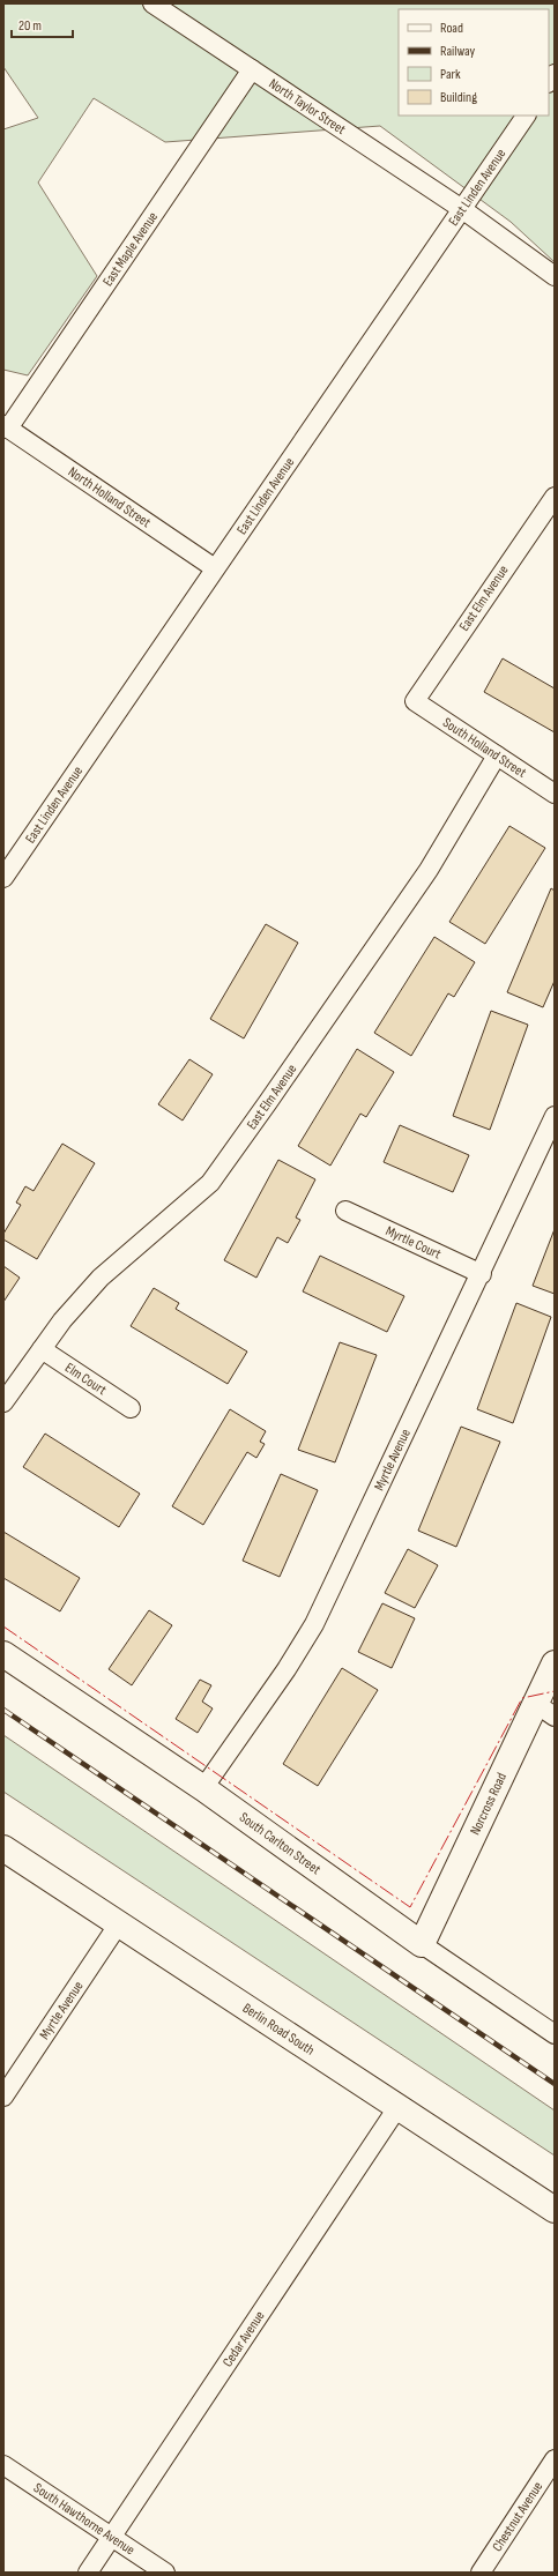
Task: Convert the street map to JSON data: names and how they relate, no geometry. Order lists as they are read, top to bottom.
{
  "streets": {
    "street": [
      "North Taylor Street",
      "East Linden Avenue",
      "East Maple Avenue",
      "North Holland Street",
      "East Elm Avenue",
      "South Holland Street",
      "Myrtle Court",
      "Elm Court",
      "Myrtle Avenue",
      "Norcross Road",
      "South Carlton Street",
      "Berlin Road South",
      "Cedar Avenue",
      "Chestnut Avenue",
      "South Hawthorne Avenue"
    ]
  },
  "crossings": [
    ["North Taylor Street", "East Linden Avenue"],
    ["North Taylor Street", "East Maple Avenue"],
    ["East Linden Avenue", "North Holland Street"],
    ["East Maple Avenue", "North Holland Street"],
    ["East Elm Avenue", "South Holland Street"],
    ["East Elm Avenue", "Elm Court"],
    ["Myrtle Court", "Myrtle Avenue"],
    ["Myrtle Avenue", "South Carlton Street"],
    ["Myrtle Avenue", "Berlin Road South"],
    ["Norcross Road", "South Carlton Street"],
    ["Berlin Road South", "Cedar Avenue"],
    ["Cedar Avenue", "South Hawthorne Avenue"]
  ],
  "legend": [
    "Road",
    "Railway",
    "Park",
    "Building"
  ],
  "scale_bar": "20 m"
}
